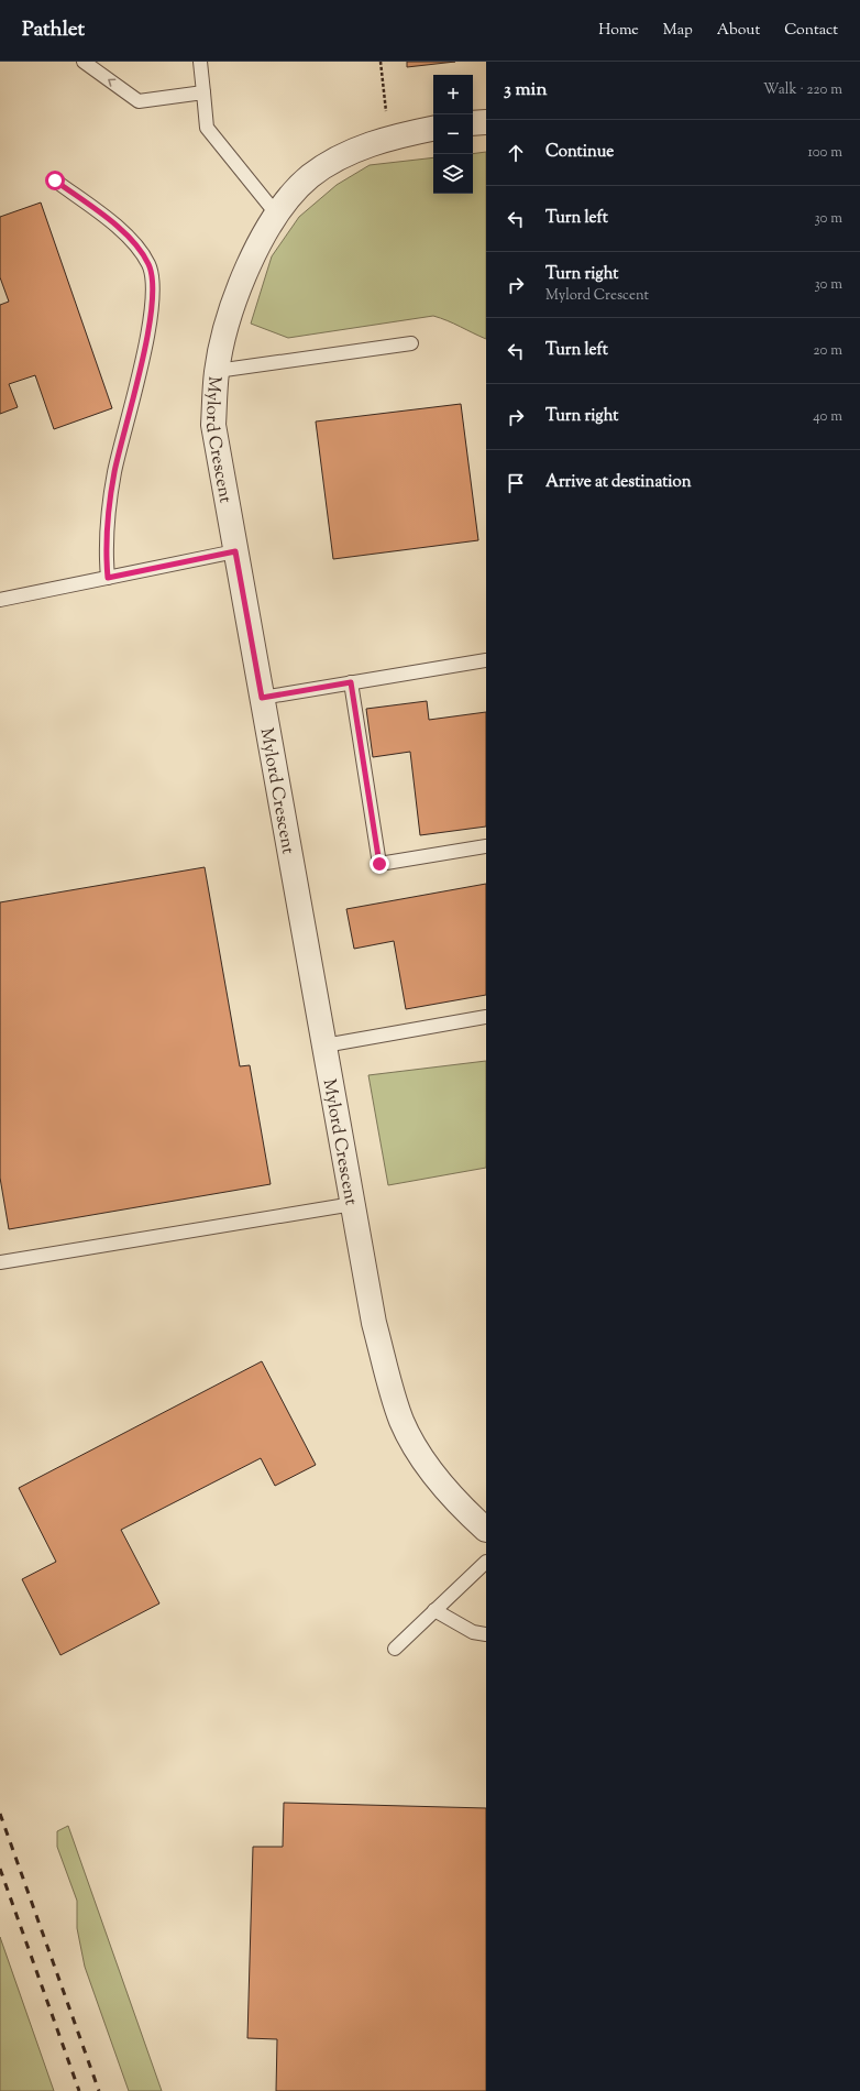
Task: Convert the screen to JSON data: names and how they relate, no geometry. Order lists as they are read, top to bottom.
{
  "streets": {
    "street": ["Mylord Crescent"]
  },
  "page": {
    "header": "Pathlet",
    "nav": [
      "Home",
      "Map",
      "About",
      "Contact"
    ],
    "heading": ["3 min", "Walk · 220 m"],
    "map_buttons": ["+", "−"],
    "list": [
      ["Continue", "100 m"],
      ["Turn left", "30 m"],
      ["Turn right", "Mylord Crescent", "30 m"],
      ["Turn left", "20 m"],
      ["Turn right", "40 m"],
      "Arrive at destination"
    ]
  }
}
